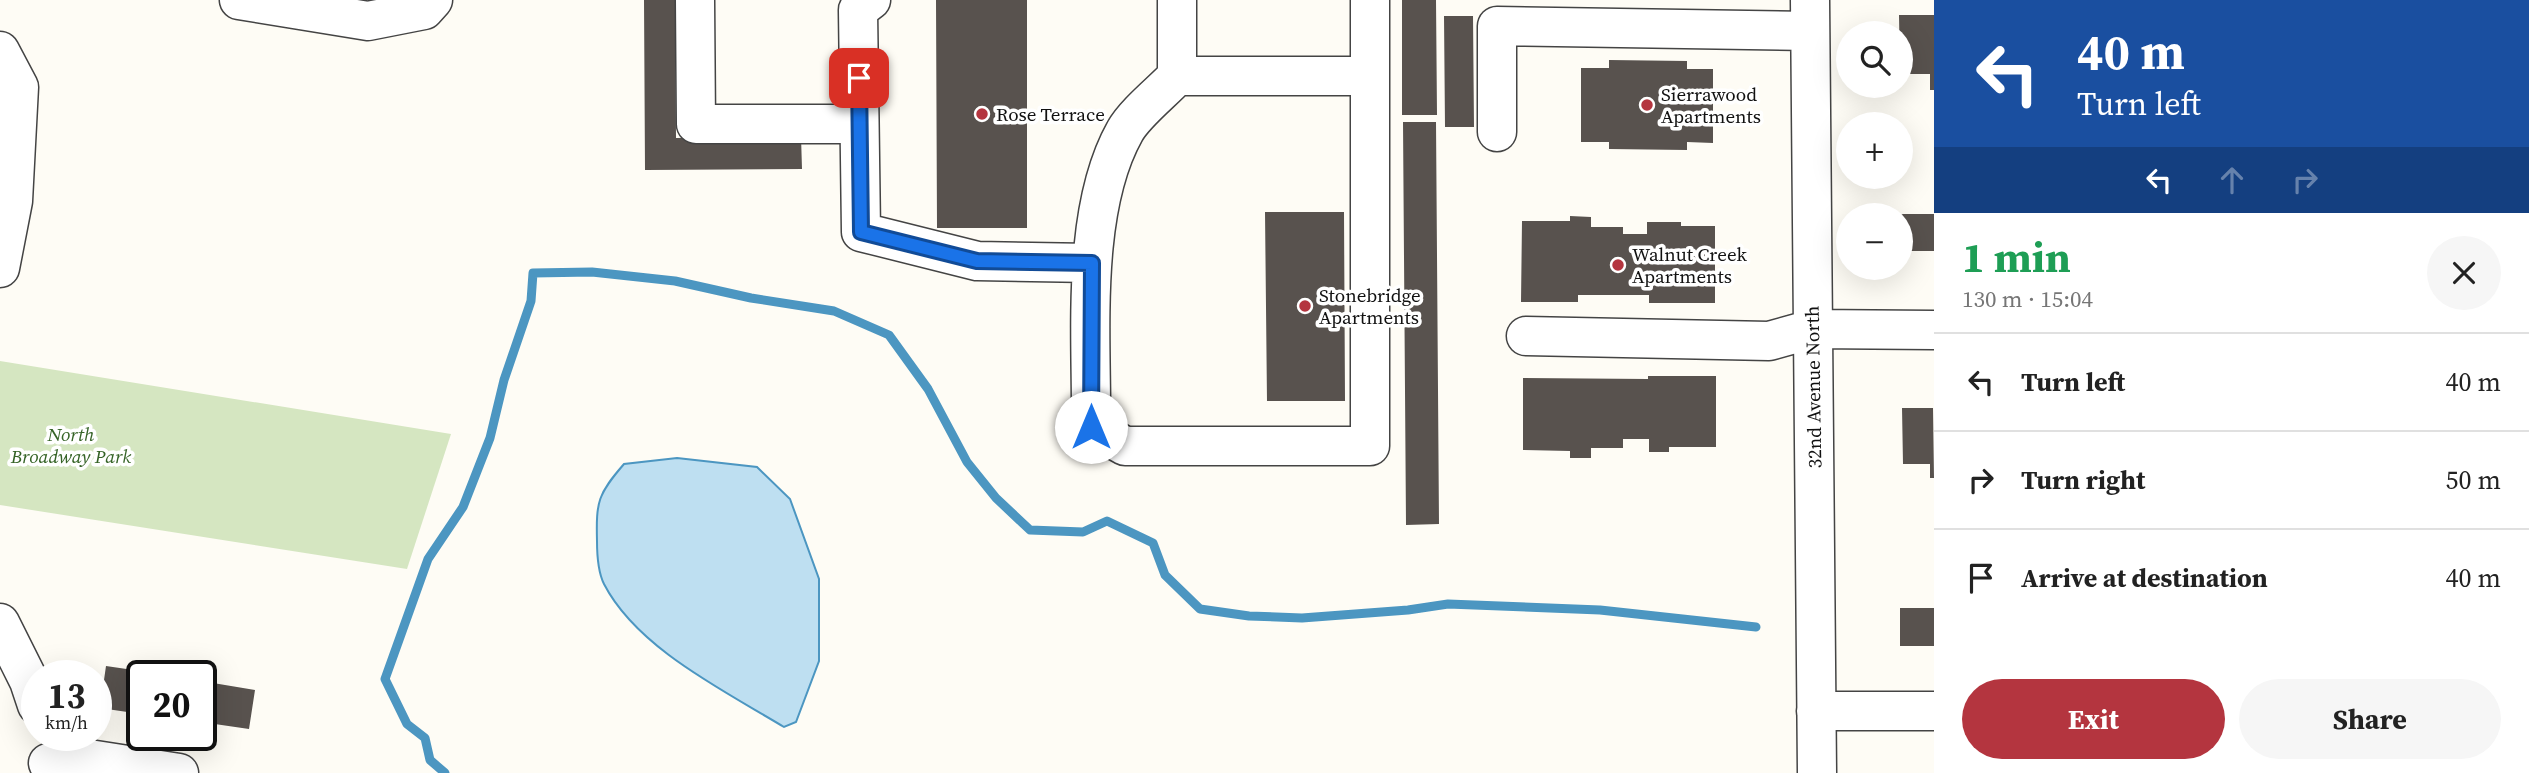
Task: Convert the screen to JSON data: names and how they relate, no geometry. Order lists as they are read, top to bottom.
{
  "streets": {
    "street": ["32nd Avenue North"]
  },
  "parks": ["North Broadway Park"],
  "places": [
    "Sierrawood Apartments",
    "Rose Terrace",
    "Walnut Creek Apartments",
    "Stonebridge Apartments"
  ],
  "page": {
    "turn": ["40 m", "Turn left"],
    "map_buttons": ["+", "−"],
    "heading": ["1 min", "130 m · 15:04"],
    "list": [
      {
        "name": "Turn left",
        "value": "40 m"
      },
      {
        "name": "Turn right",
        "value": "50 m"
      },
      {
        "name": "Arrive at destination",
        "value": "40 m"
      }
    ],
    "speed": "13 km/h",
    "limit": "20",
    "buttons": ["Exit", "Share"]
  }
}
